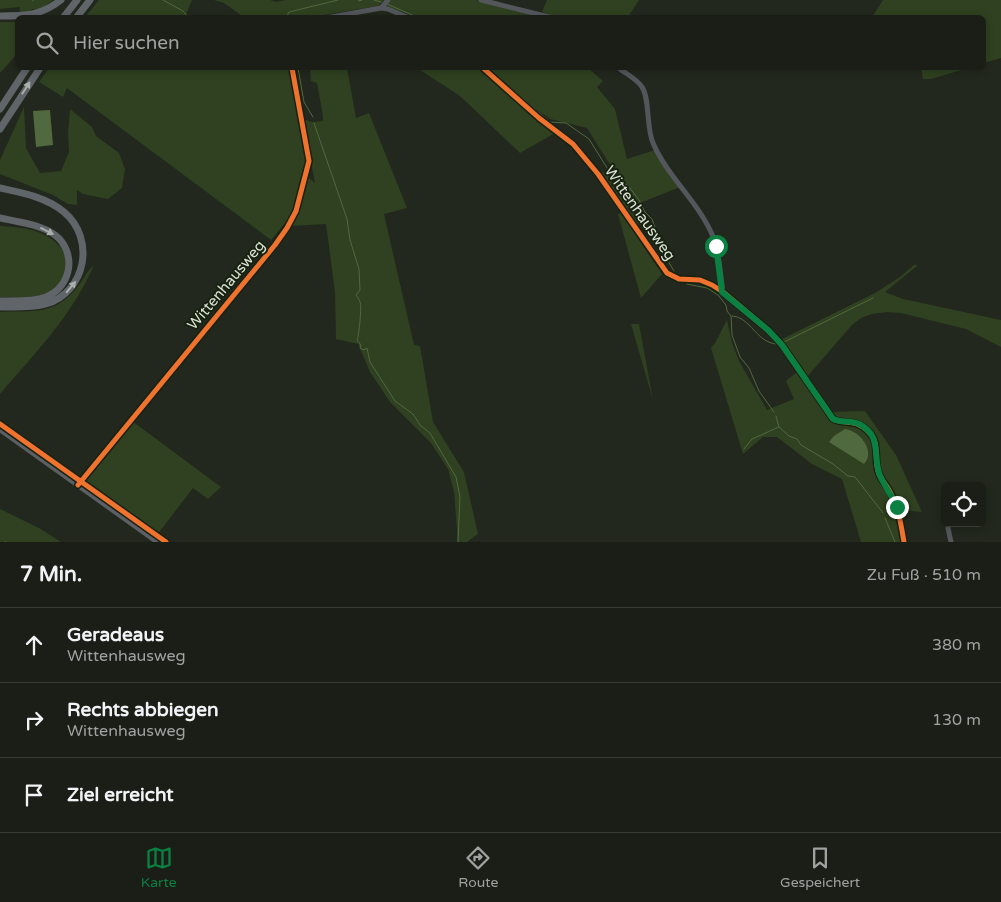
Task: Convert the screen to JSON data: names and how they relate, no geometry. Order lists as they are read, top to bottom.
{
  "streets": {
    "street": ["Wittenhausweg"]
  },
  "page": {
    "search": "Hier suchen",
    "heading": ["7 Min.", "Zu Fuß · 510 m"],
    "list": [
      ["Geradeaus", "Wittenhausweg", "380 m"],
      ["Rechts abbiegen", "Wittenhausweg", "130 m"],
      "Ziel erreicht"
    ],
    "nav": ["Karte", "Route", "Gespeichert"]
  }
}
